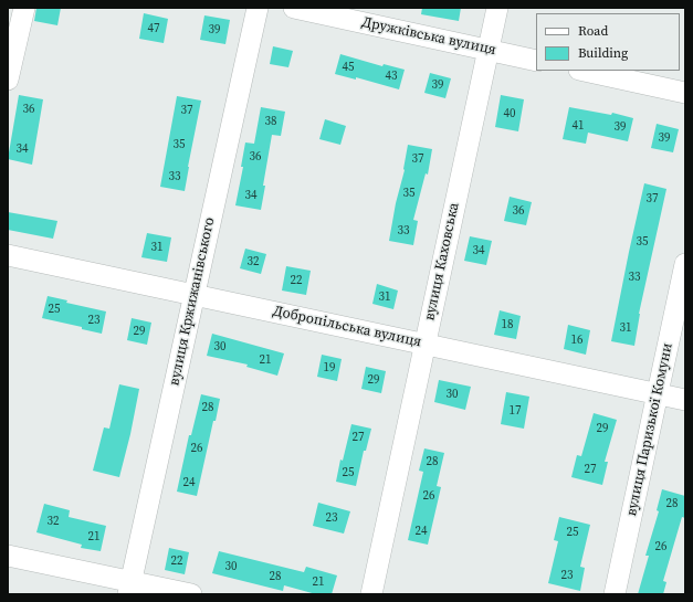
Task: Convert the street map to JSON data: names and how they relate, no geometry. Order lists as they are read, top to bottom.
{
  "streets": {
    "street": [
      "Дружківська вулиця",
      "вулиця Каховська",
      "вулиця Кржижанівського",
      "Добропільська вулиця",
      "вулиця Паризької Комуни"
    ]
  },
  "crossings": [
    ["Дружківська вулиця", "вулиця Каховська"],
    ["вулиця Каховська", "Добропільська вулиця"],
    ["вулиця Кржижанівського", "Добропільська вулиця"],
    ["Добропільська вулиця", "вулиця Паризької Комуни"]
  ],
  "house_numbers": [
    "47",
    "39",
    "45",
    "43",
    "39",
    "36",
    "37",
    "40",
    "38",
    "41",
    "39",
    "39",
    "35",
    "34",
    "36",
    "37",
    "33",
    "35",
    "34",
    "37",
    "36",
    "33",
    "35",
    "31",
    "34",
    "32",
    "33",
    "22",
    "31",
    "25",
    "23",
    "18",
    "31",
    "29",
    "16",
    "30",
    "21",
    "19",
    "29",
    "30",
    "28",
    "17",
    "29",
    "27",
    "26",
    "28",
    "27",
    "25",
    "24",
    "26",
    "28",
    "23",
    "32",
    "24",
    "25",
    "21",
    "26",
    "22",
    "30",
    "23",
    "28",
    "21"
  ],
  "legend": ["Road", "Building"]
}
